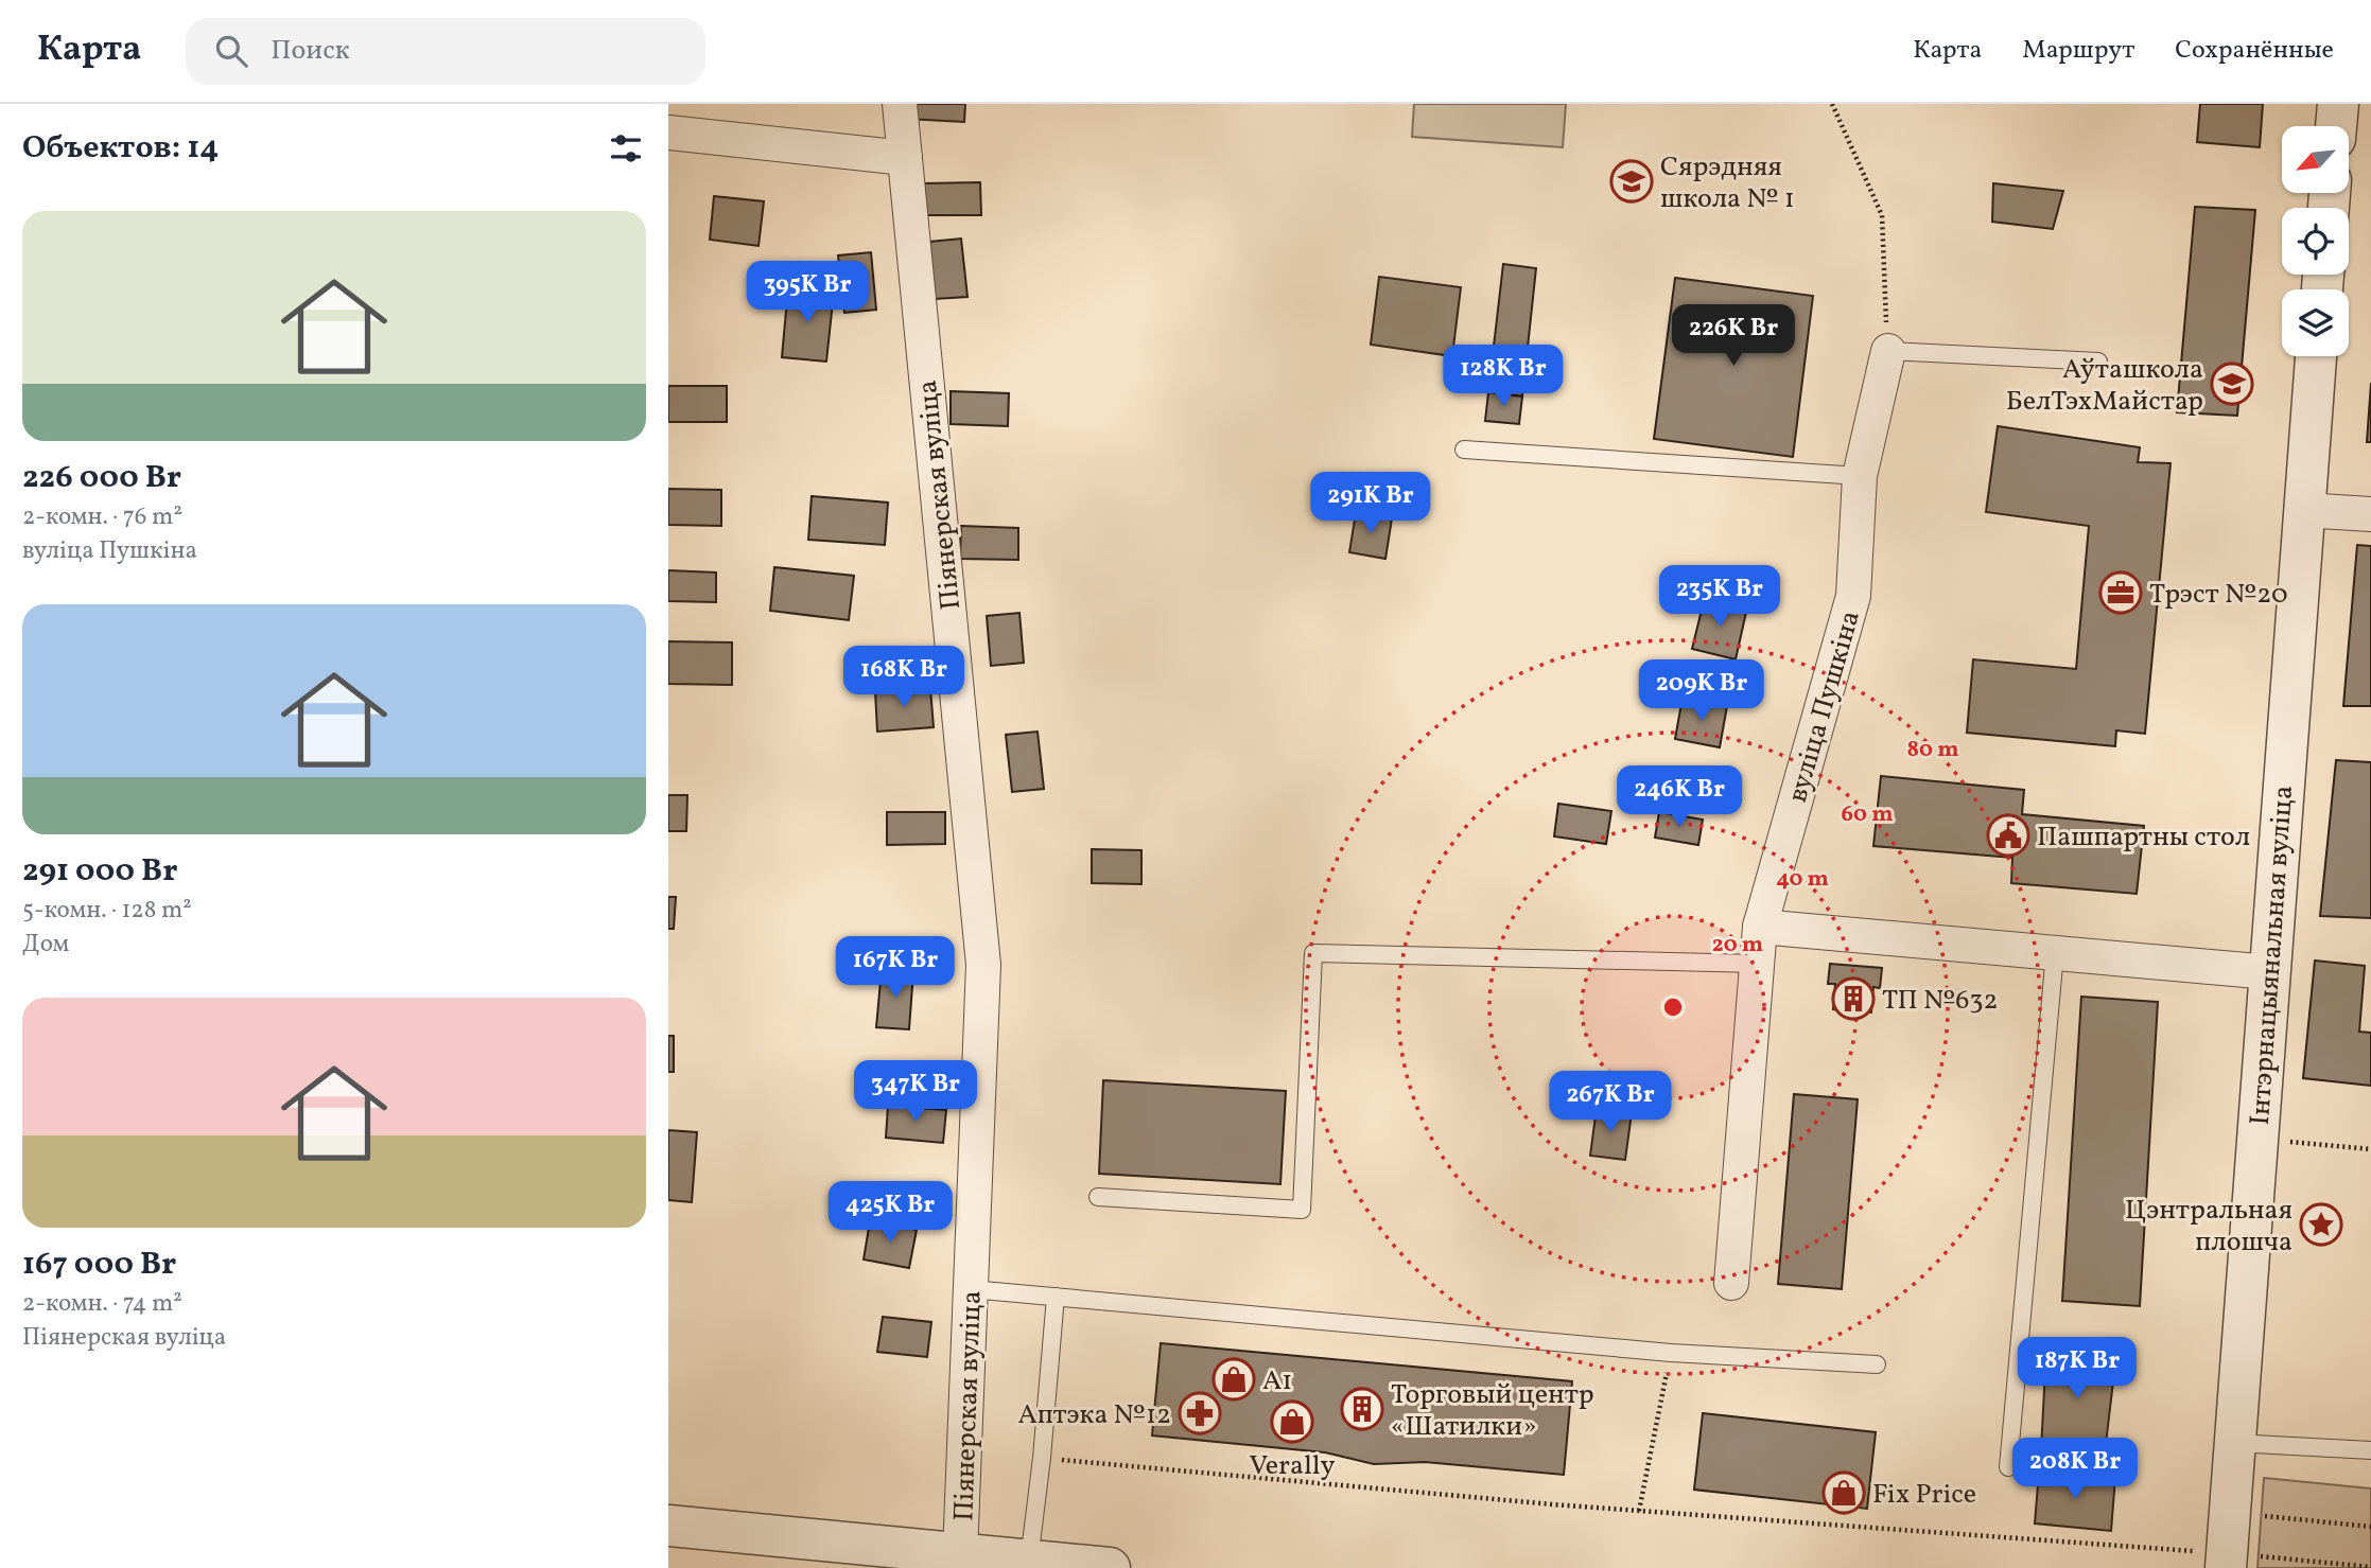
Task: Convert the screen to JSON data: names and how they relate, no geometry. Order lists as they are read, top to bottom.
{
  "streets": {
    "street": ["Піянерская вуліца", "вуліца Пушкіна", "Інтэрнацыянальная вуліца"]
  },
  "places": {
    "school or university": ["Сярэдняя школа № 1", "Аўташкола БелТэхМайстар"],
    "office": ["Трэст №20"],
    "public building": ["Пашпартны стол"],
    "building": ["ТП №632", "Торговый центр «Шатилки»"],
    "place": ["Цэнтральная плошча"],
    "shop": ["A1", "Verally", "Fix Price"],
    "pharmacy": ["Аптэка №12"]
  },
  "north": "bottom left",
  "page": {
    "header": "Карта",
    "search": "Поиск",
    "nav": ["Карта", "Маршрут", "Сохранённые"],
    "heading": "Объектов: 14",
    "list": [
      {
        "name": "226 000 Br",
        "note": "2-комн. · 76 m² · вуліца Пушкіна"
      },
      {
        "name": "291 000 Br",
        "note": "5-комн. · 128 m² · Дом"
      },
      {
        "name": "167 000 Br",
        "note": "2-комн. · 74 m² · Піянерская вуліца"
      }
    ],
    "price": [
      "395K Br",
      "226K Br",
      "128K Br",
      "291K Br",
      "235K Br",
      "168K Br",
      "209K Br",
      "246K Br",
      "167K Br",
      "347K Br",
      "267K Br",
      "425K Br",
      "187K Br",
      "208K Br"
    ]
  },
  "rings": [
    "80 m",
    "60 m",
    "40 m",
    "20 m"
  ]
}
